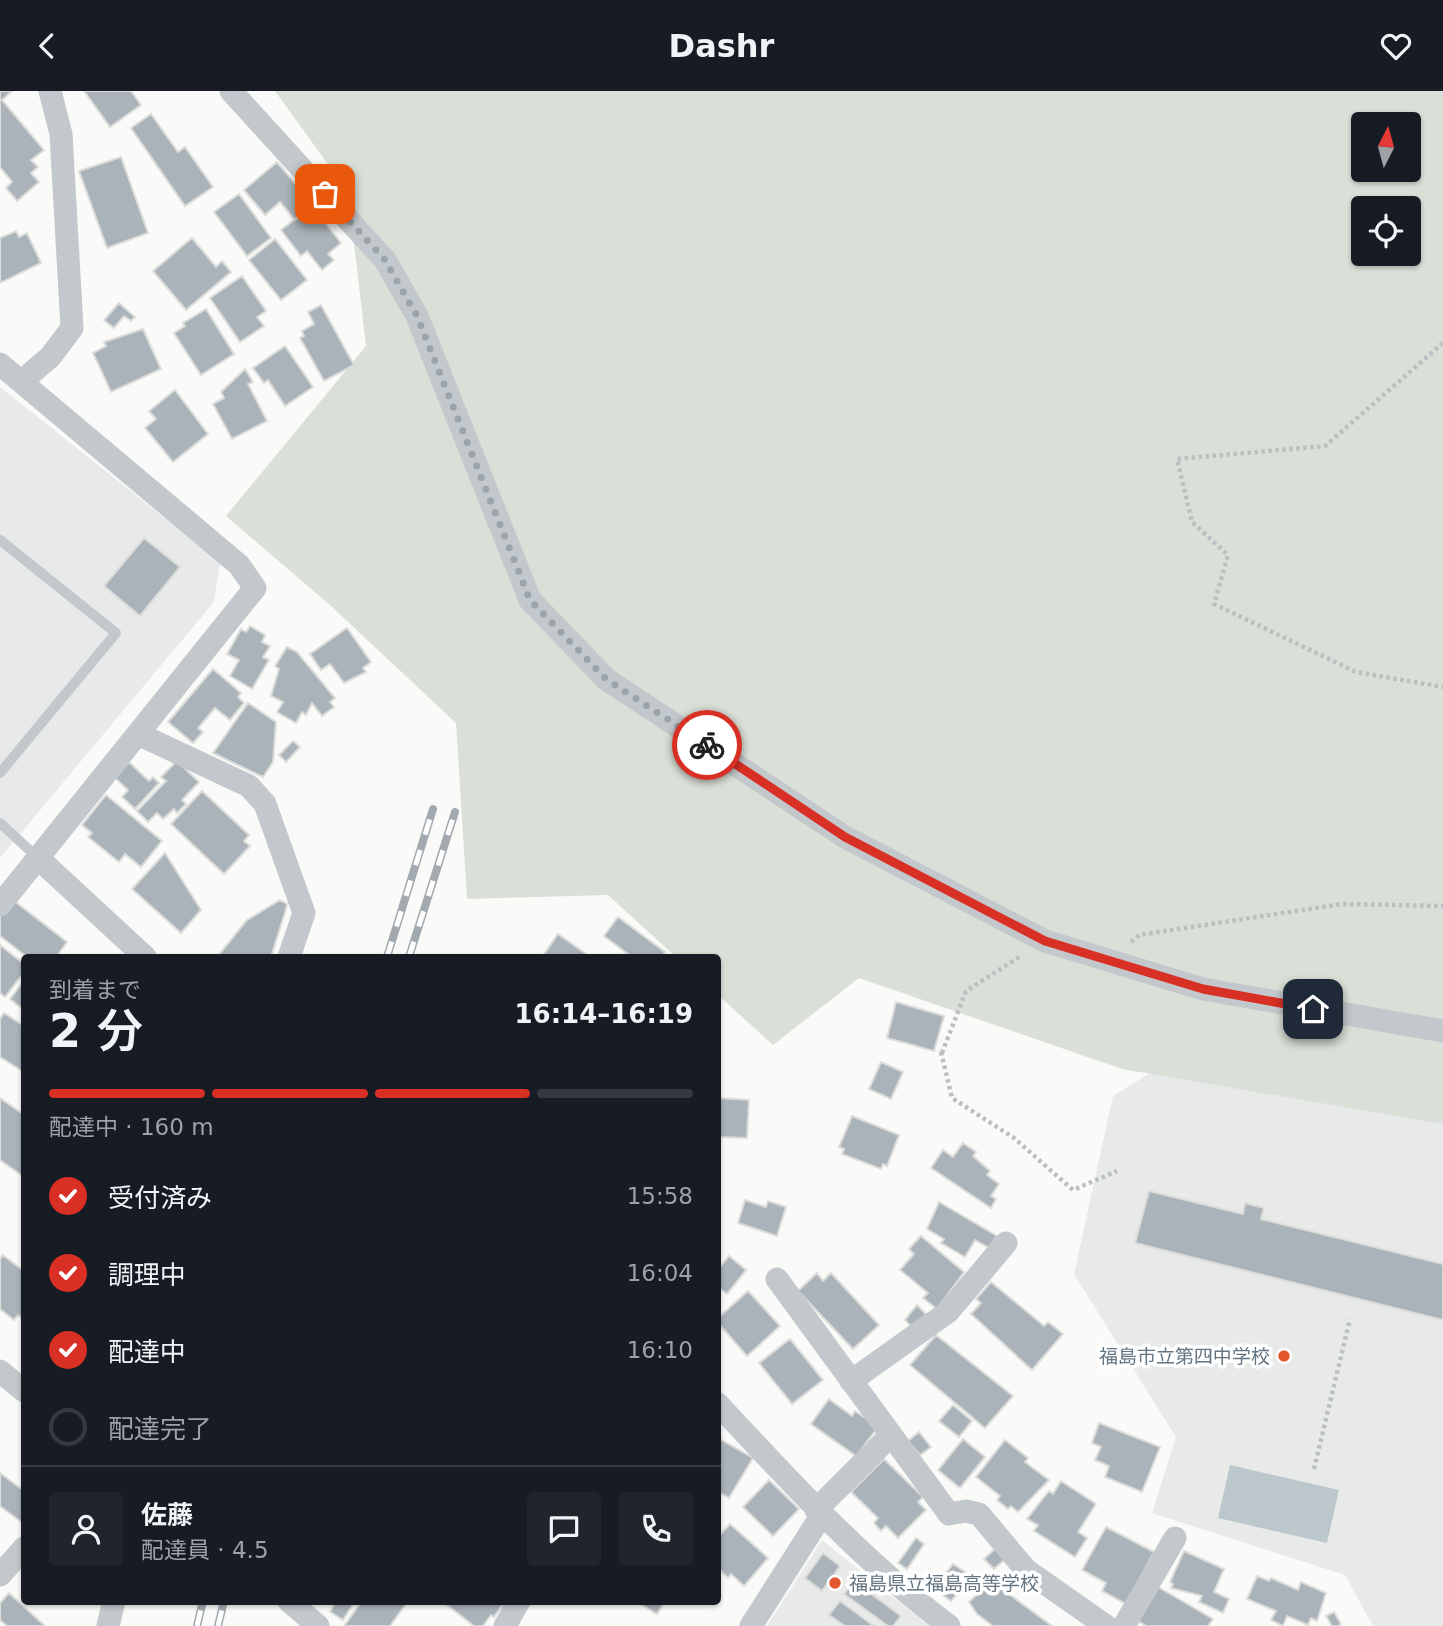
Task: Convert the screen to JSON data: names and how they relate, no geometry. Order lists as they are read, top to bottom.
{
  "places": ["福島市立第四中学校", "福島県立福島高等学校"],
  "north": "top",
  "page": {
    "header": "Dashr",
    "heading": ["2 分", "到着まで", "16:14–16:19"],
    "panel": ["佐藤", "配達員 · 4.5"],
    "bar": "配達中 · 160 m",
    "list": [
      ["受付済み", "15:58"],
      ["調理中", "16:04"],
      ["配達中", "16:10"],
      "配達完了"
    ]
  }
}
